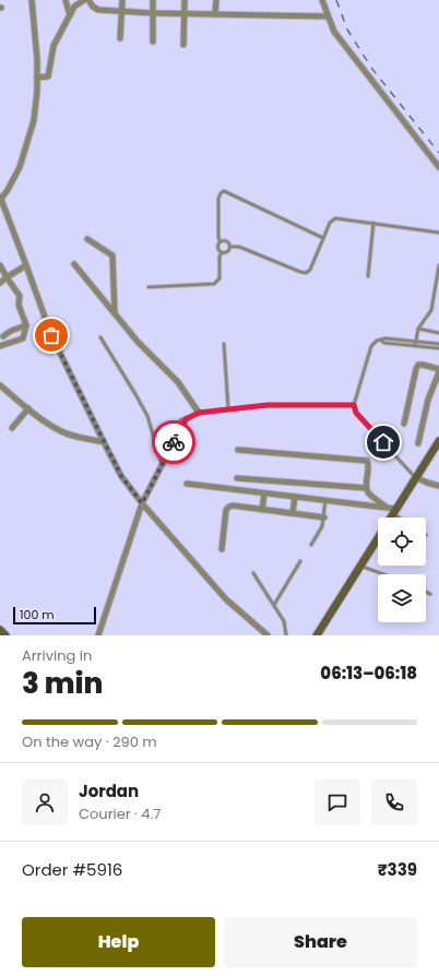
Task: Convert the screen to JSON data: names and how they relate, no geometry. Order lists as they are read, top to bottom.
{
  "scale_bar": "100 m",
  "page": {
    "scale": "100 m",
    "heading": ["3 min", "Arriving in", "06:13–06:18"],
    "panel": [
      "Jordan",
      "Courier · 4.7",
      "Order #5916",
      "₹339"
    ],
    "bar": "On the way · 290 m",
    "buttons": ["Help", "Share"]
  }
}
